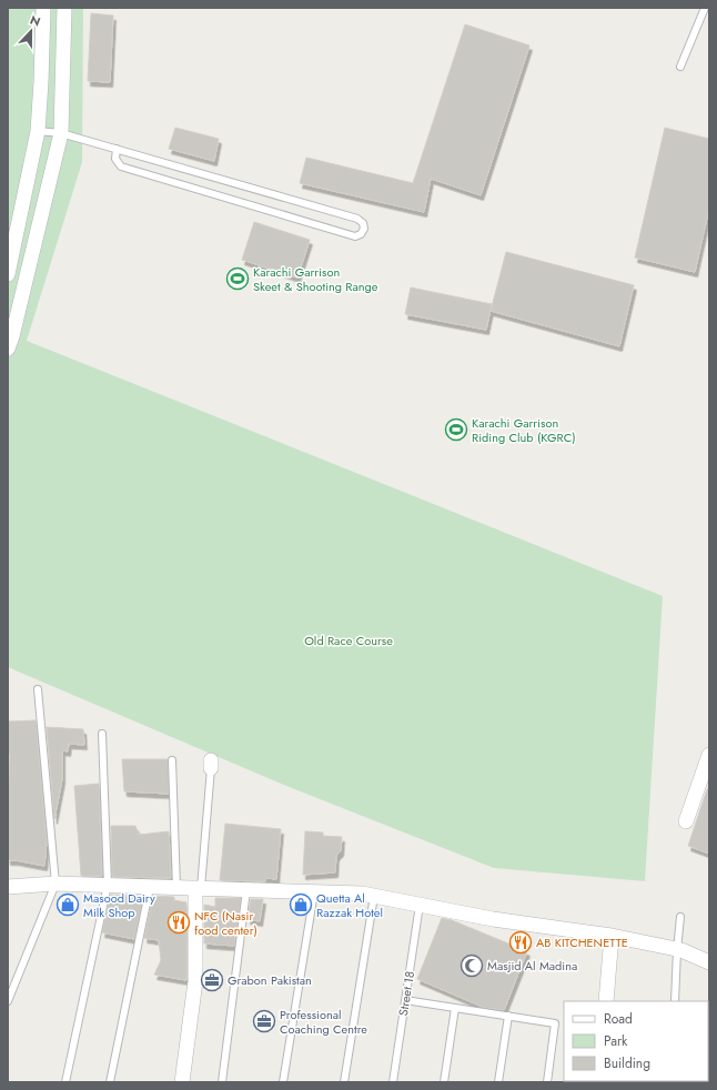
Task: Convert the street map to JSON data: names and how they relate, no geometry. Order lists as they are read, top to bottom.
{
  "streets": {
    "lane": ["Street 18"]
  },
  "parks": ["Old Race Course"],
  "places": {
    "sports": ["Karachi Garrison Skeet & Shooting Range", "Karachi Garrison Riding Club (KGRC)"],
    "shop": ["Masood Dairy Milk Shop", "Quetta Al Razzak Hotel"],
    "restaurant": ["NFC (Nasir food center)", "AB KITCHENETTE"],
    "mosque": ["Masjid Al Madina"],
    "office": ["Grabon Pakistan", "Professional Coaching Centre"]
  },
  "legend": ["Road", "Park", "Building"],
  "north": "top"
}
